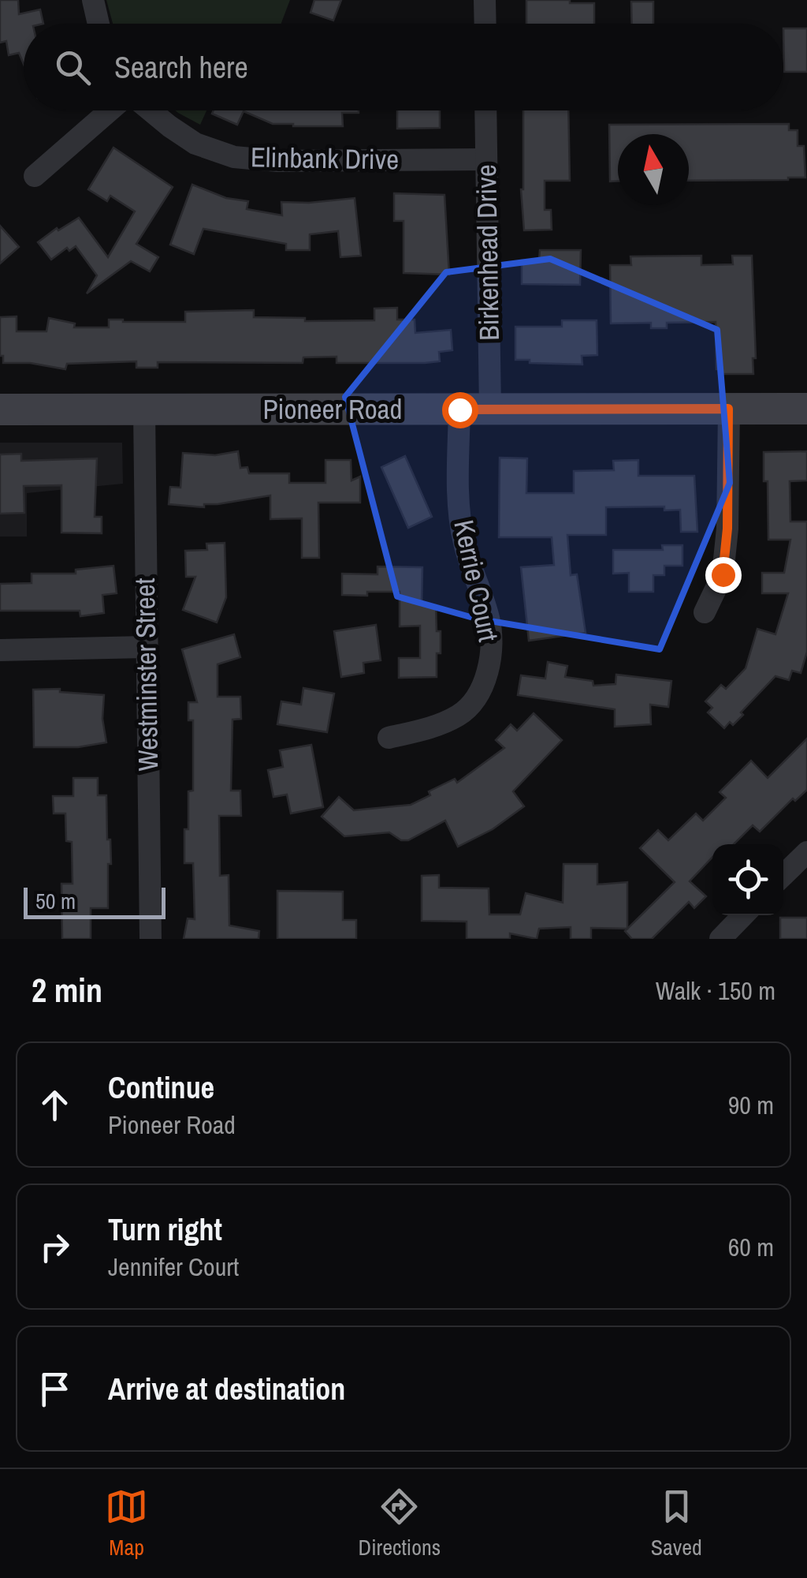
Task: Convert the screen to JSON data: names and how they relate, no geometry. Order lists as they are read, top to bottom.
{
  "streets": {
    "main road": ["Pioneer Road"],
    "street": [
      "Elinbank Drive",
      "Birkenhead Drive",
      "Kerrie Court",
      "Westminster Street"
    ]
  },
  "crossings": [
    ["Elinbank Drive", "Birkenhead Drive"],
    ["Birkenhead Drive", "Pioneer Road"],
    ["Birkenhead Drive", "Kerrie Court"],
    ["Pioneer Road", "Kerrie Court"],
    ["Pioneer Road", "Westminster Street"]
  ],
  "scale_bar": "50 m",
  "north": "top",
  "page": {
    "search": "Search here",
    "scale": "50 m",
    "heading": ["2 min", "Walk · 150 m"],
    "list": [
      ["Continue", "Pioneer Road", "90 m"],
      ["Turn right", "Jennifer Court", "60 m"],
      "Arrive at destination"
    ],
    "nav": ["Map", "Directions", "Saved"]
  }
}
